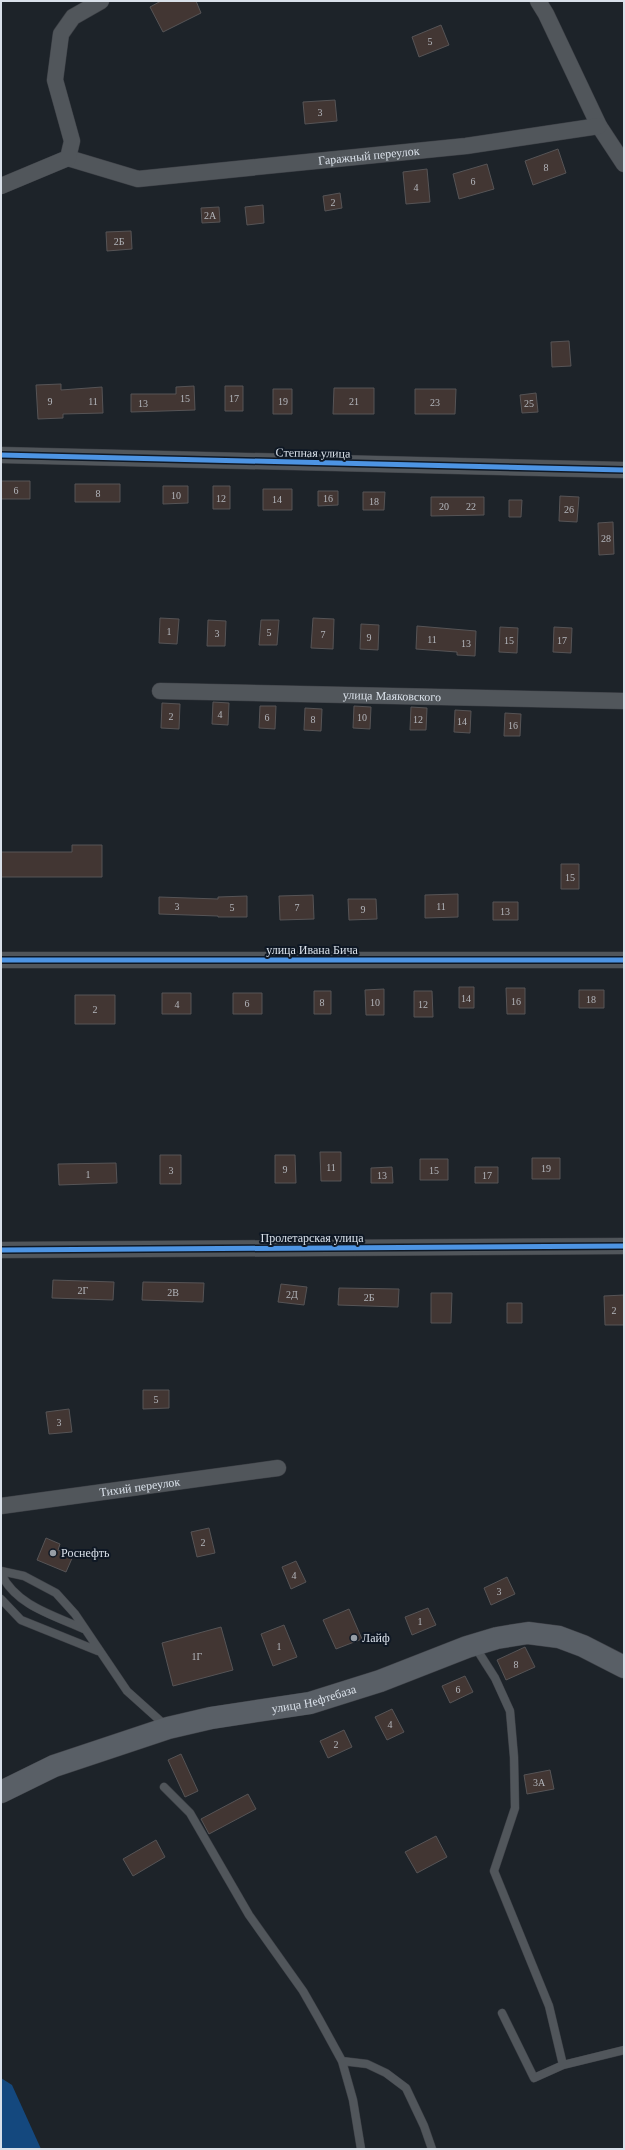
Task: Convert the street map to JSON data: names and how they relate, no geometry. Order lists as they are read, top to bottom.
{
  "streets": {
    "main road": ["улица Нефтебаза"],
    "street": [
      "Гаражный переулок",
      "Степная улица",
      "улица Маяковского",
      "улица Ивана Бича",
      "Пролетарская улица",
      "Тихий переулок"
    ]
  },
  "places": ["Роснефть", "Лайф"],
  "house_numbers": [
    "5",
    "3",
    "8",
    "6",
    "4",
    "2",
    "2А",
    "2Б",
    "15",
    "17",
    "9",
    "11",
    "19",
    "21",
    "23",
    "13",
    "25",
    "6",
    "8",
    "10",
    "12",
    "16",
    "14",
    "18",
    "20",
    "22",
    "26",
    "28",
    "1",
    "5",
    "3",
    "7",
    "9",
    "11",
    "15",
    "17",
    "13",
    "4",
    "2",
    "6",
    "10",
    "8",
    "12",
    "14",
    "16",
    "15",
    "3",
    "11",
    "5",
    "7",
    "9",
    "13",
    "14",
    "18",
    "16",
    "8",
    "10",
    "6",
    "4",
    "12",
    "2",
    "11",
    "19",
    "9",
    "3",
    "15",
    "1",
    "13",
    "17",
    "2Г",
    "2В",
    "2Д",
    "2Б",
    "2",
    "5",
    "3",
    "2",
    "4",
    "3",
    "1",
    "1",
    "1Г",
    "8",
    "6",
    "4",
    "2",
    "3А"
  ]
}
